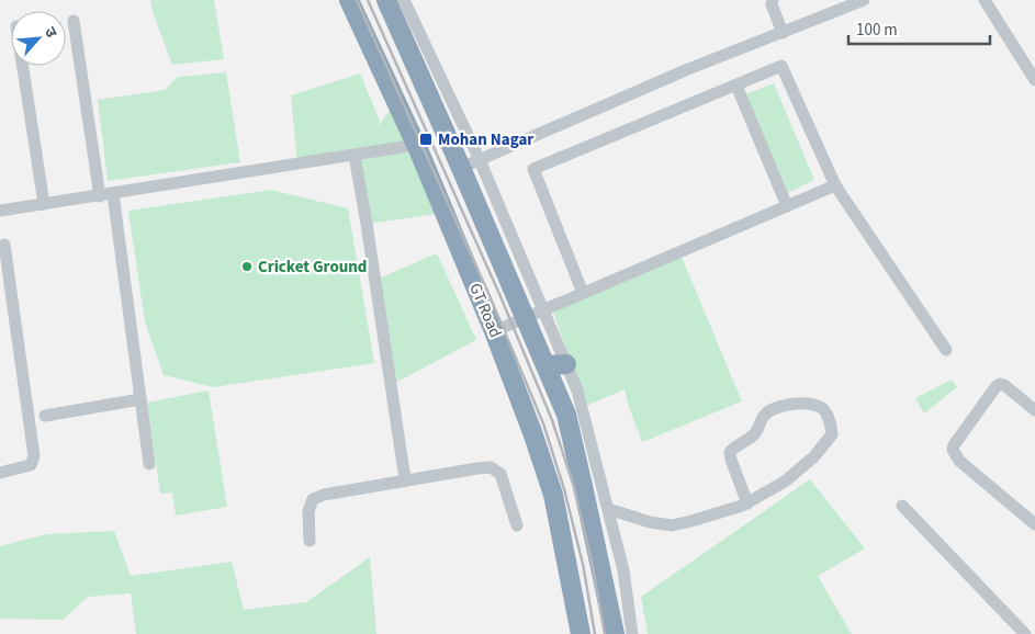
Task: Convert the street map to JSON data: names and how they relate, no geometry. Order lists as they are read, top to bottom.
{
  "streets": {
    "highway": ["GT Road"]
  },
  "places": {
    "transit": ["Mohan Nagar"],
    "other": ["Cricket Ground"]
  },
  "scale_bar": "100 m",
  "north": "top right"
}
